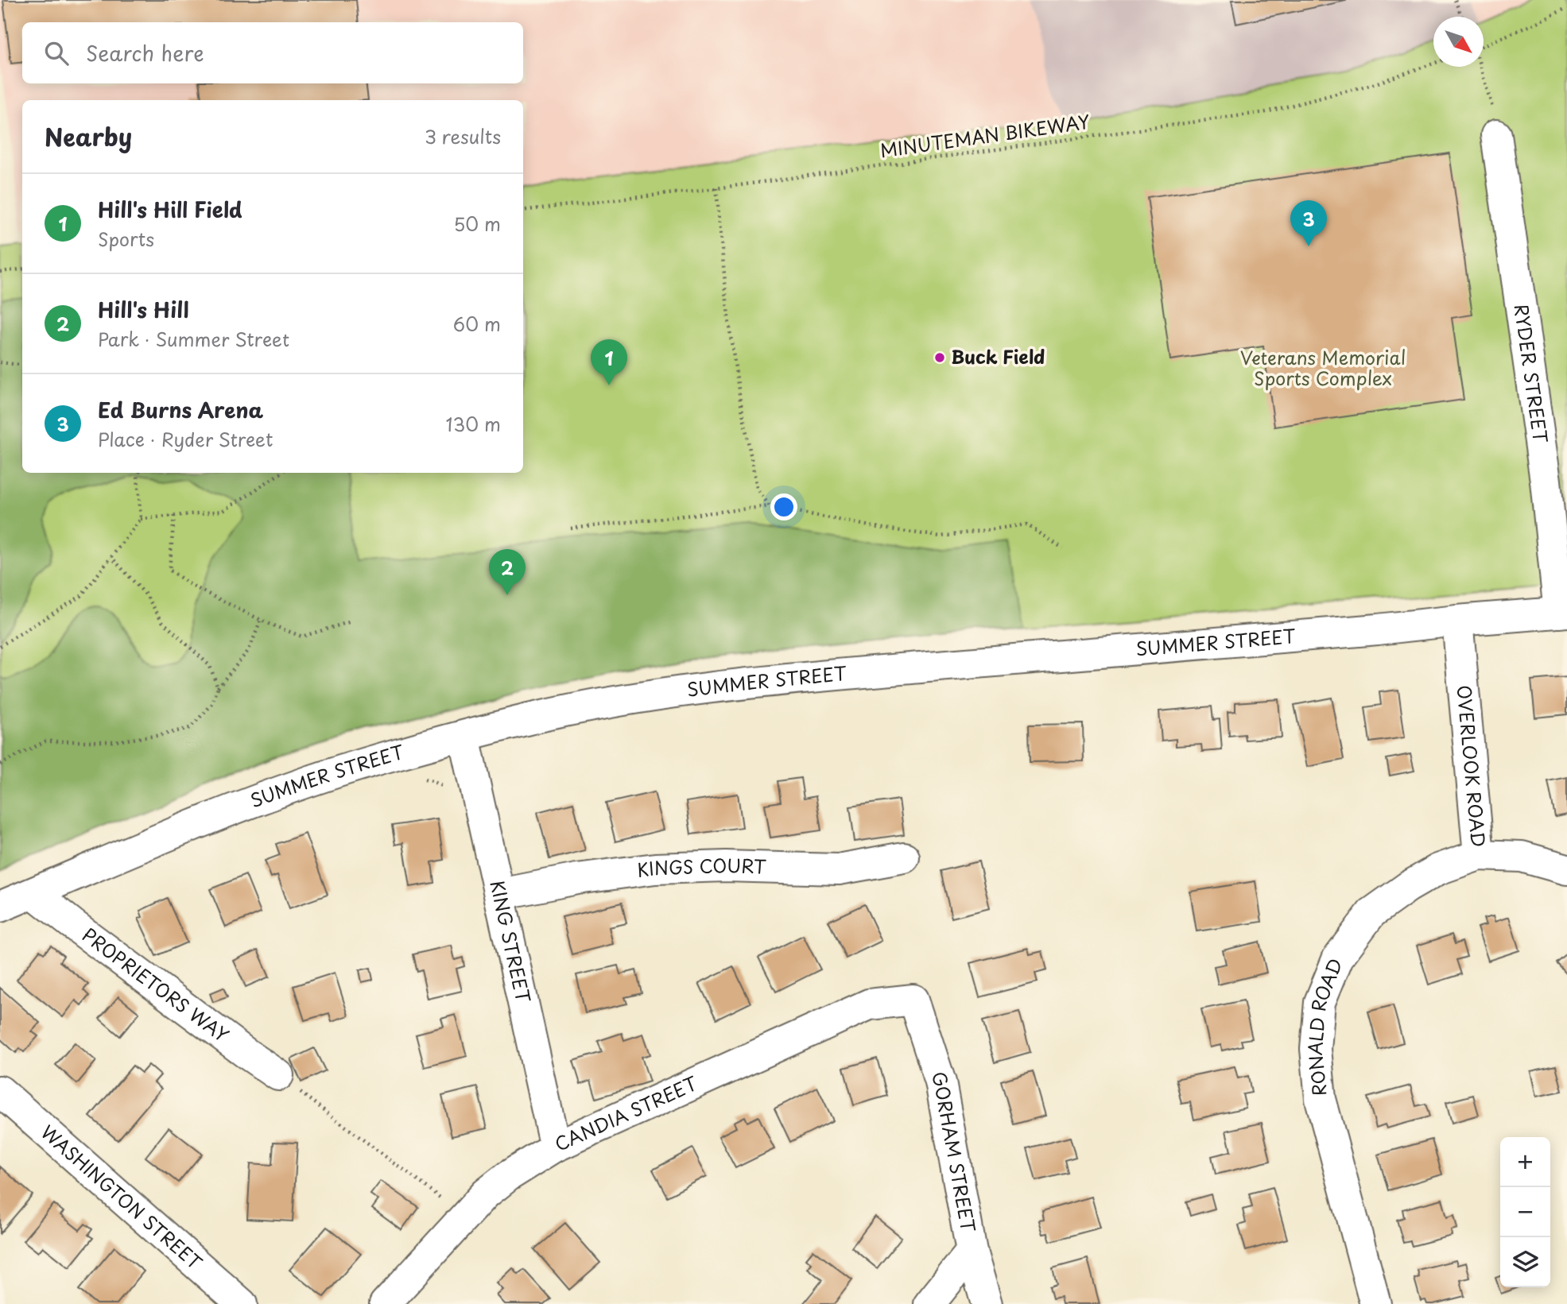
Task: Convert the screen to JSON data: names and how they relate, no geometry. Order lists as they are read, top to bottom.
{
  "streets": {
    "street": [
      "RYDER STREET",
      "SUMMER STREET",
      "OVERLOOK ROAD",
      "KINGS COURT",
      "KING STREET",
      "PROPRIETORS WAY",
      "RONALD ROAD",
      "CANDIA STREET",
      "GORHAM STREET",
      "WASHINGTON STREET"
    ],
    "path": ["MINUTEMAN BIKEWAY"]
  },
  "crossings": [
    ["RYDER STREET", "SUMMER STREET"],
    ["SUMMER STREET", "OVERLOOK ROAD"],
    ["SUMMER STREET", "KING STREET"],
    ["SUMMER STREET", "PROPRIETORS WAY"],
    ["OVERLOOK ROAD", "RONALD ROAD"],
    ["KINGS COURT", "KING STREET"],
    ["KING STREET", "CANDIA STREET"],
    ["CANDIA STREET", "GORHAM STREET"]
  ],
  "parks": ["Veterans Memorial Sports Complex"],
  "places": ["Buck Field"],
  "north": "bottom right",
  "page": {
    "search": "Search here",
    "heading": ["Nearby", "3 results"],
    "list": [
      {
        "mark": "1",
        "name": "Hill's Hill Field",
        "note": "Sports",
        "value": "50 m"
      },
      {
        "mark": "2",
        "name": "Hill's Hill",
        "note": "Park · Summer Street",
        "value": "60 m"
      },
      {
        "mark": "3",
        "name": "Ed Burns Arena",
        "note": "Place · Ryder Street",
        "value": "130 m"
      }
    ],
    "pins": ["3", "1", "2"],
    "map_buttons": ["+", "−"]
  }
}
